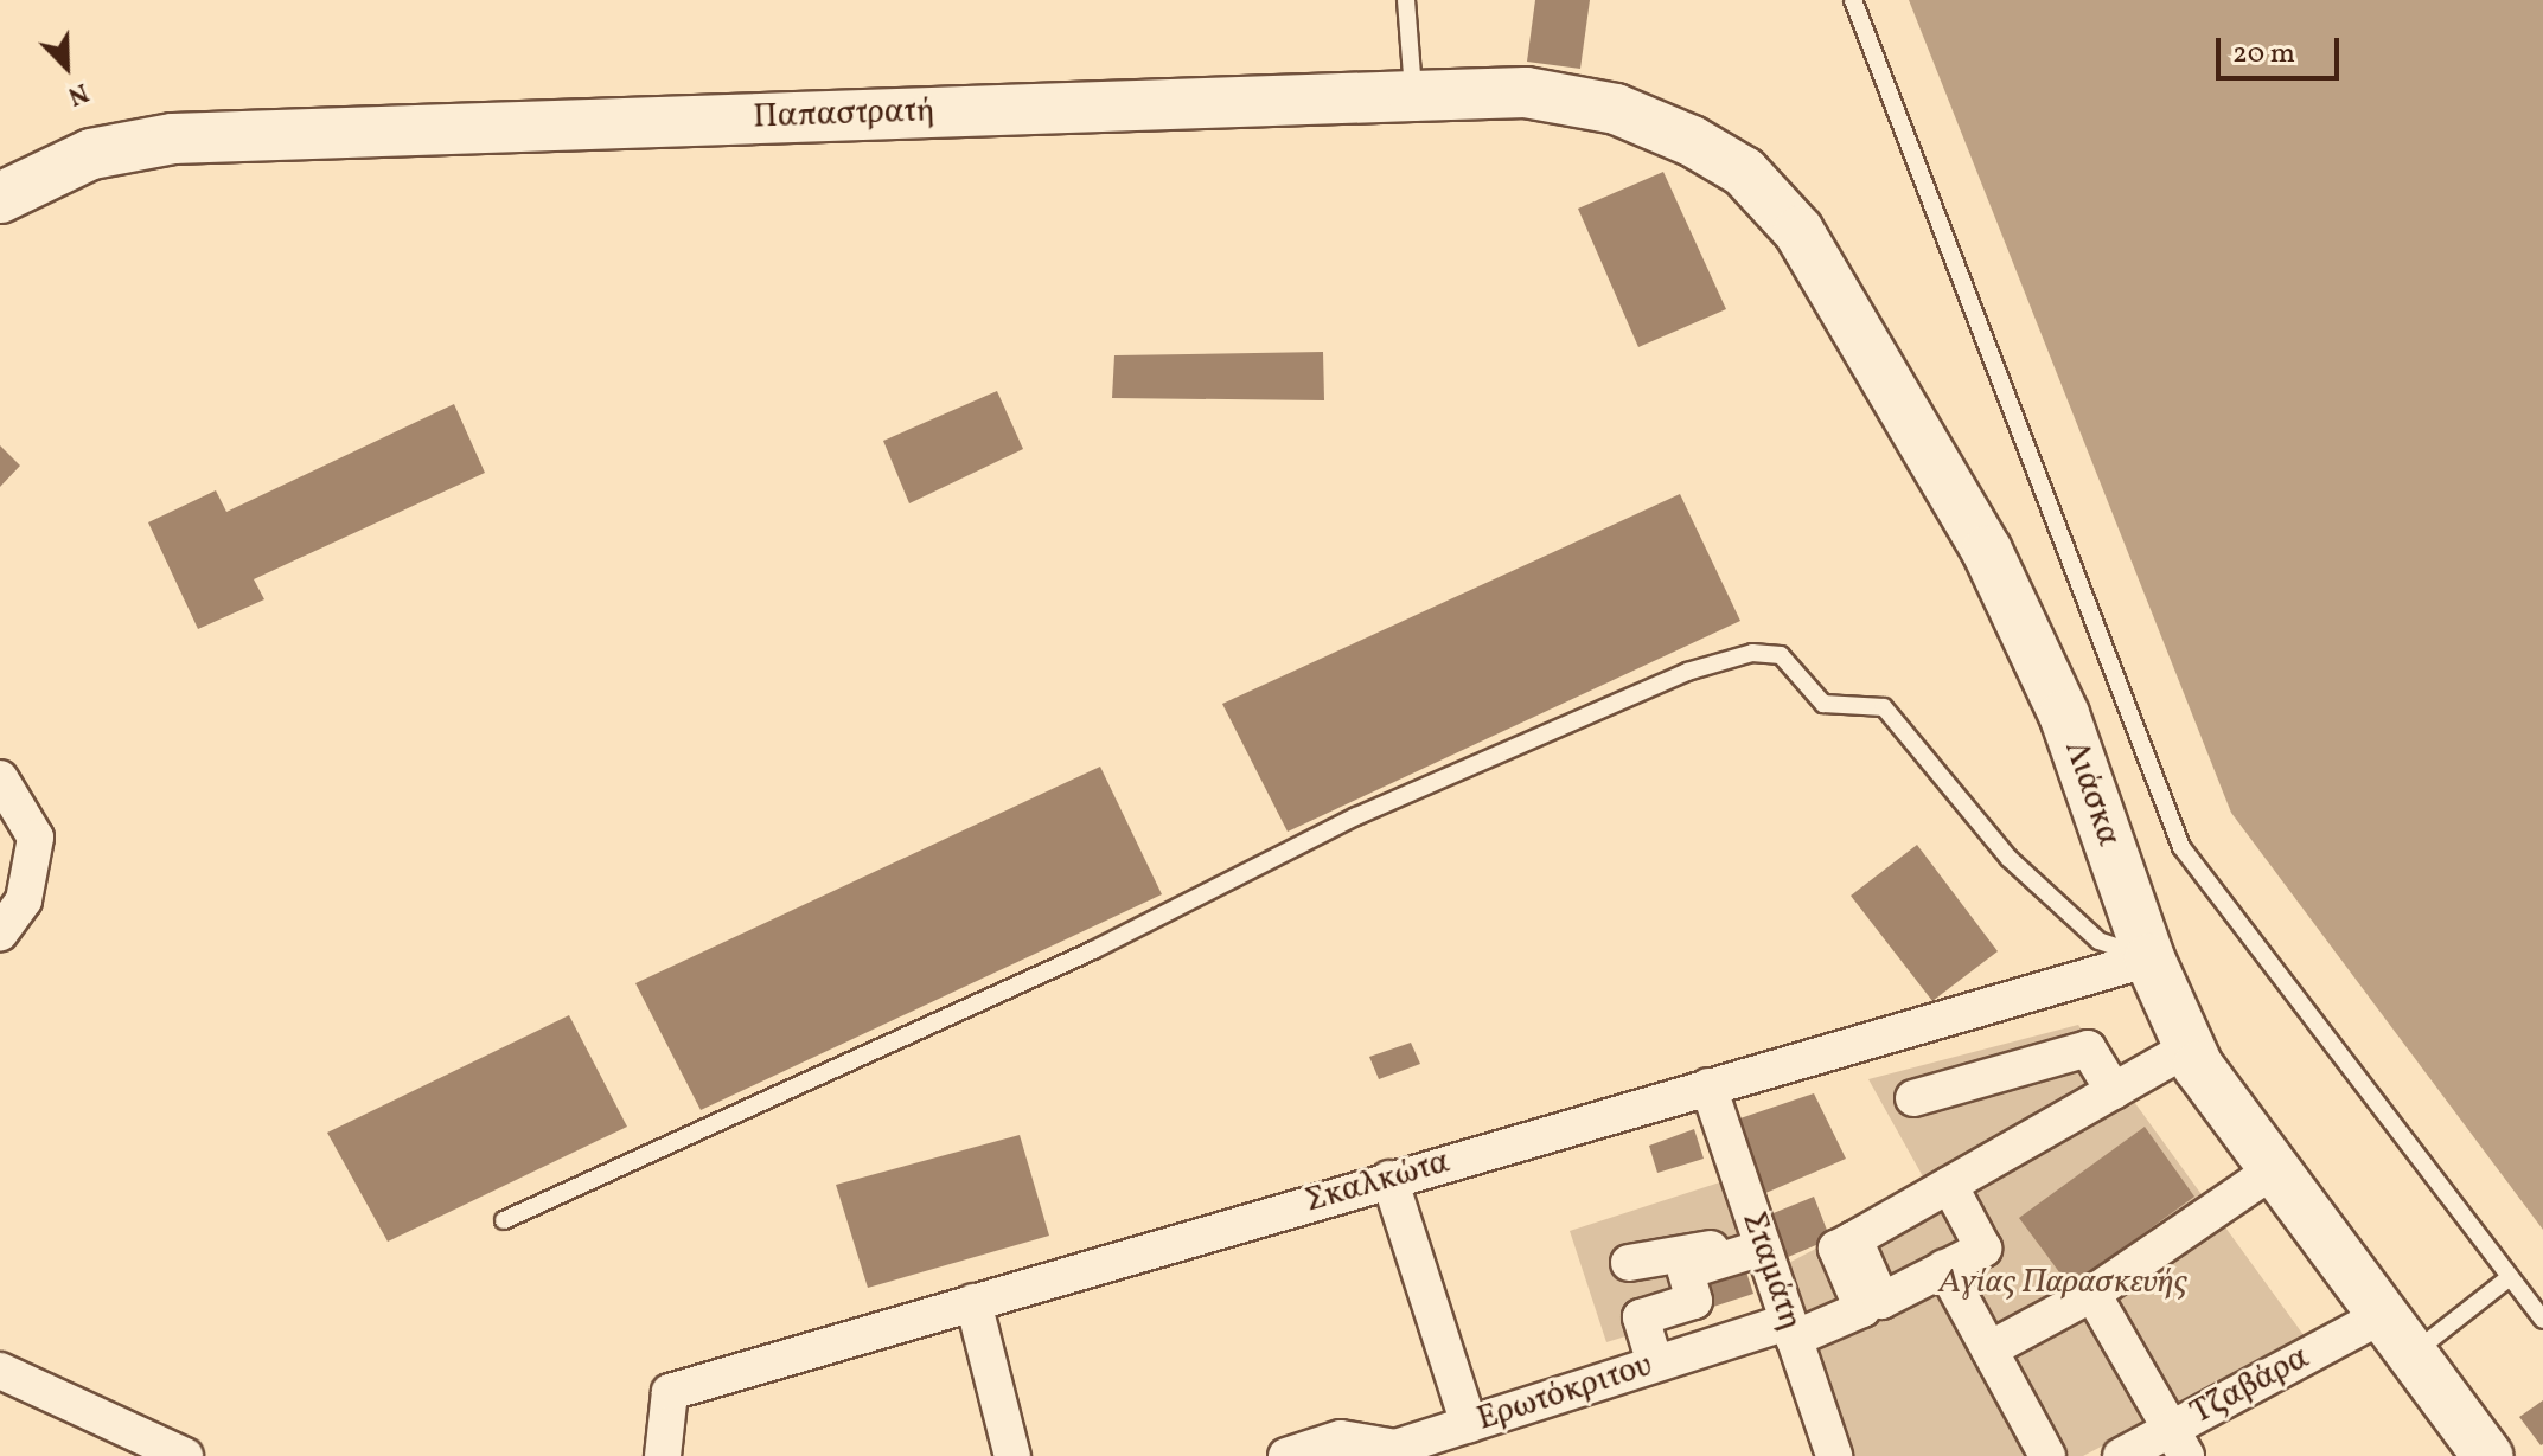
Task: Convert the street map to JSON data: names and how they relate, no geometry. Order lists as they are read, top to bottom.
{
  "streets": {
    "street": [
      "Παπαστρατή",
      "Λιάσκα",
      "Σκαλκώτα",
      "Σταμάτη",
      "Τζαβάρα",
      "Ερωτόκριτου"
    ]
  },
  "crossings": [
    ["Παπαστρατή", "Λιάσκα"],
    ["Λιάσκα", "Σκαλκώτα"],
    ["Λιάσκα", "Τζαβάρα"],
    ["Σκαλκώτα", "Σταμάτη"],
    ["Σταμάτη", "Ερωτόκριτου"]
  ],
  "parks": ["Αγίας Παρασκευής"],
  "scale_bar": "20 m",
  "north": "bottom right"
}
